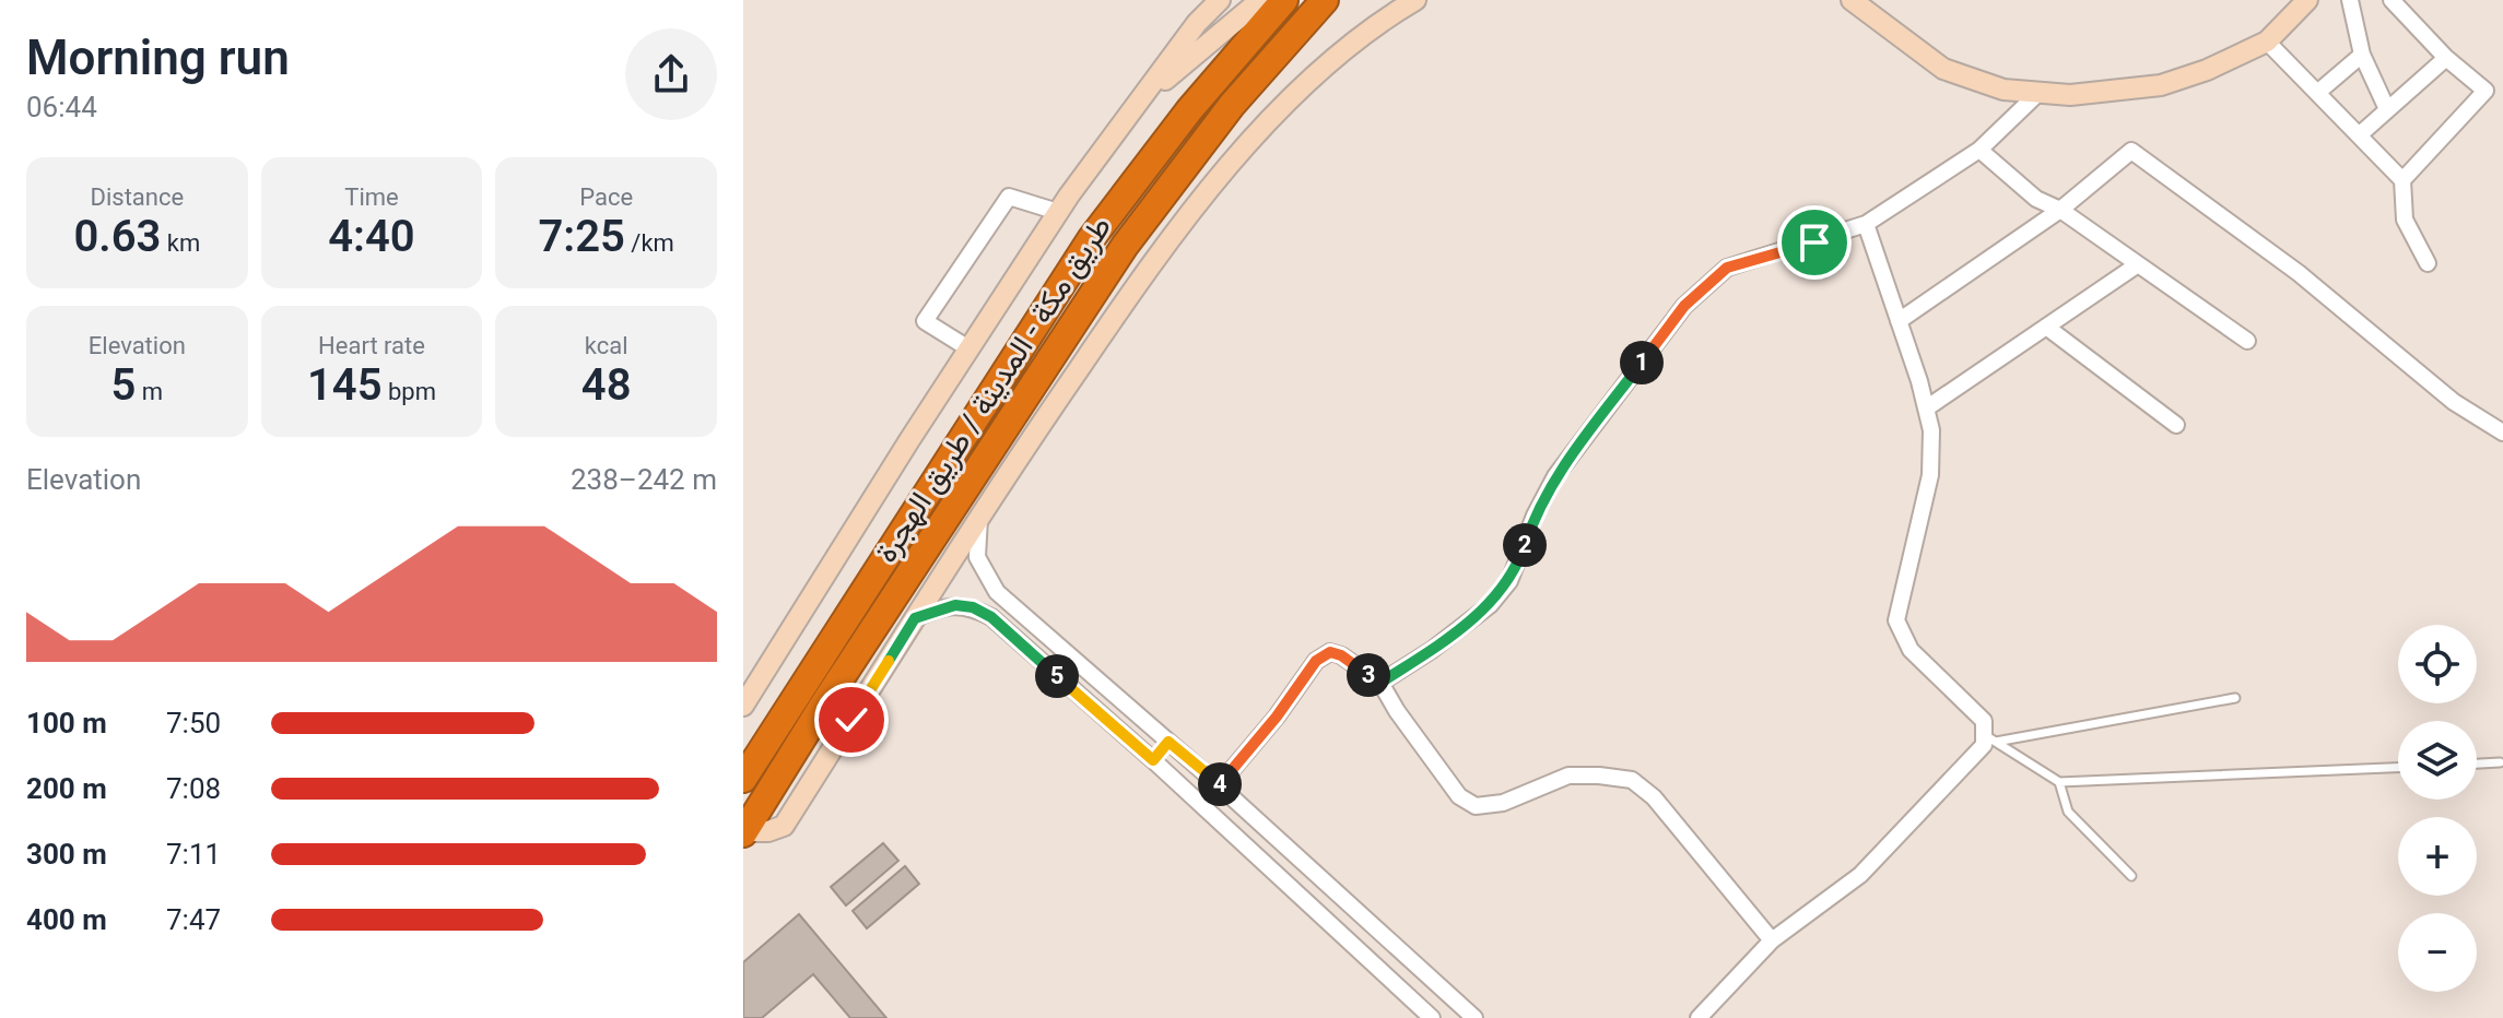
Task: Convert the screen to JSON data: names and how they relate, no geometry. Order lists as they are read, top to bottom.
{
  "streets": {
    "highway": ["طريق مكة - المدينة / طريق الهجرة"]
  },
  "page": {
    "heading": ["Morning run", "06:44"],
    "stats": [
      ["Distance", "0.63 km"],
      ["Time", "4:40"],
      ["Pace", "7:25 /km"],
      ["Elevation", "5 m"],
      ["Heart rate", "145 bpm"],
      ["kcal", "48"]
    ],
    "pins": [
      "1",
      "2",
      "3",
      "5",
      "4"
    ],
    "chart": ["Elevation", "238–242 m"],
    "map_buttons": ["+", "−"],
    "list": [
      {
        "name": "100 m",
        "note": "7:50"
      },
      {
        "name": "200 m",
        "note": "7:08"
      },
      {
        "name": "300 m",
        "note": "7:11"
      },
      {
        "name": "400 m",
        "note": "7:47"
      }
    ]
  }
}
